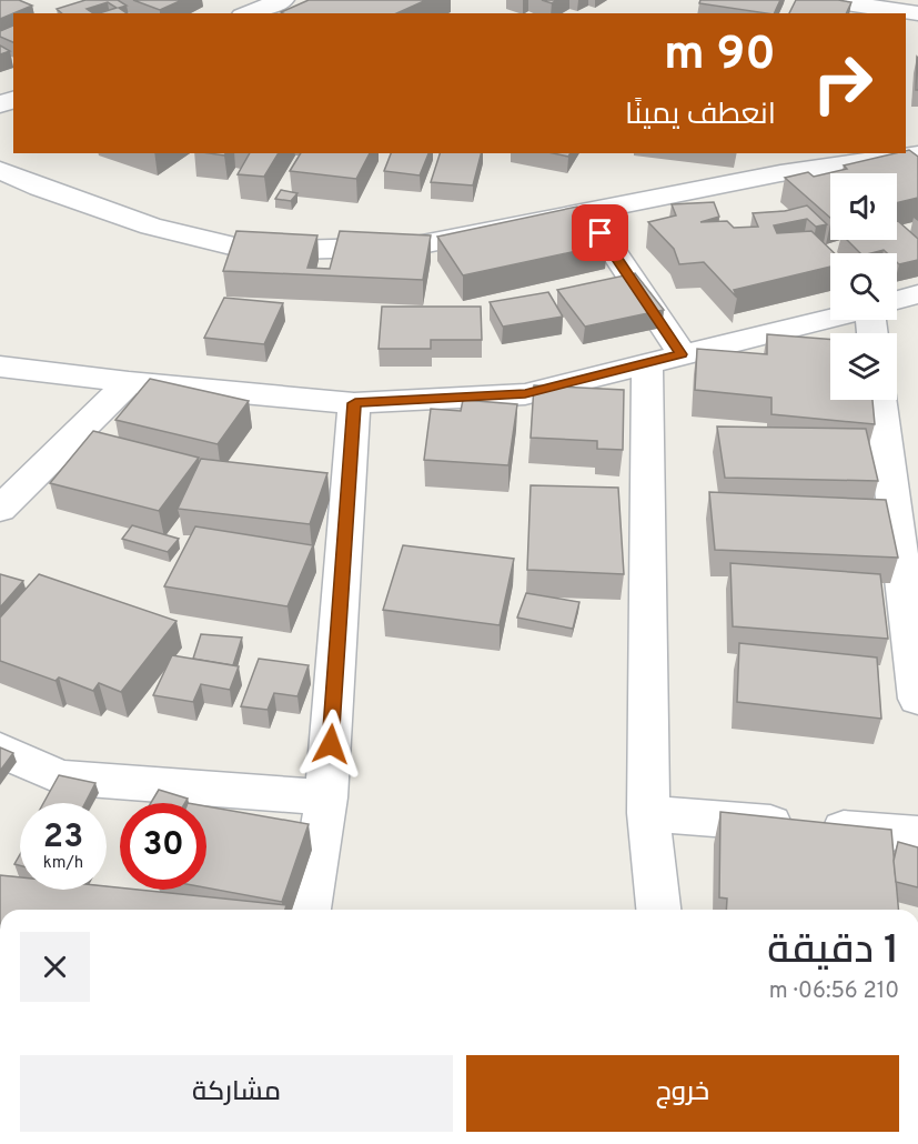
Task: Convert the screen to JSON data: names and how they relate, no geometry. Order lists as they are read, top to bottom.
{
  "page": {
    "turn": ["90 m", "انعطف يمينًا"],
    "speed": "23 km/h",
    "limit": "30",
    "heading": ["1 دقيقة", "210 m · 06:56"],
    "buttons": ["خروج", "مشاركة"]
  }
}
